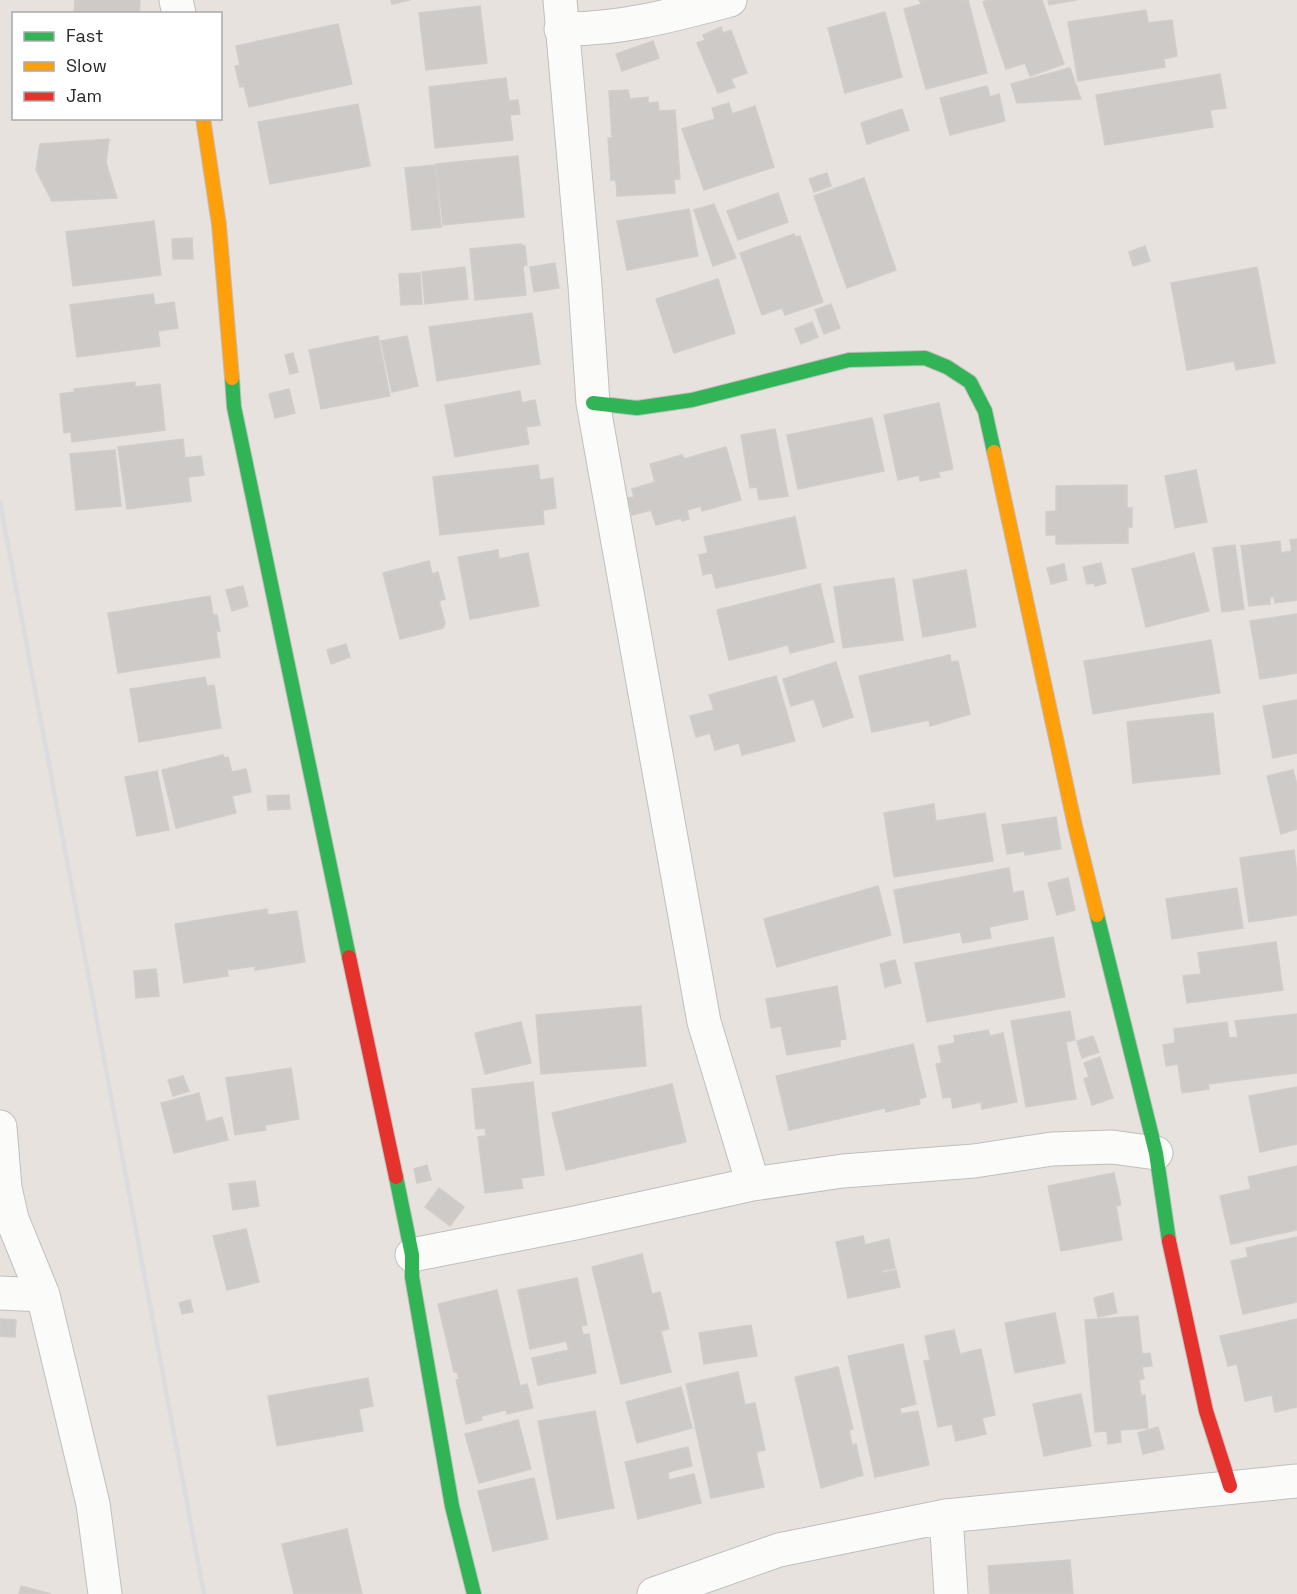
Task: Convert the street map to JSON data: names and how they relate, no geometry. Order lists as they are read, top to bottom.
{
  "legend": ["Fast", "Slow", "Jam"]
}
